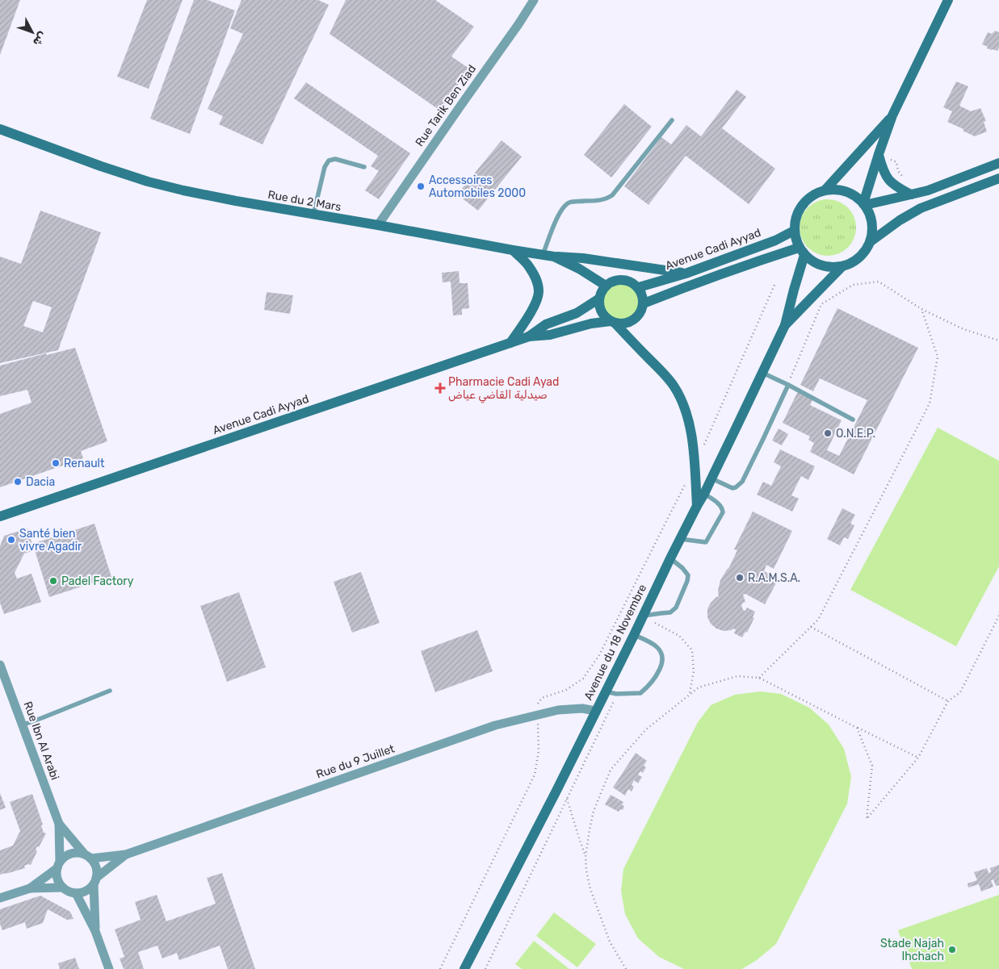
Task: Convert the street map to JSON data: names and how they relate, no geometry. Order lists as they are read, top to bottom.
{
  "streets": {
    "main road": ["Rue du 2 Mars", "Avenue Cadi Ayyad", "Avenue du 18 Novembre"],
    "street": ["Rue Tarik Ben Ziad", "Rue Ibn Al Arabi", "Rue du 9 Juillet"]
  },
  "crossings": [
    ["Rue Tarik Ben Ziad", "Rue du 2 Mars"],
    ["Rue du 2 Mars", "Avenue Cadi Ayyad"],
    ["Avenue Cadi Ayyad", "Avenue du 18 Novembre"],
    ["Avenue du 18 Novembre", "Rue du 9 Juillet"],
    ["Rue Ibn Al Arabi", "Rue du 9 Juillet"]
  ],
  "places": {
    "other": [
      "Accessoires Automobiles 2000",
      "O.N.E.P.",
      "Renault",
      "Dacia",
      "Santé bien vivre Agadir",
      "R.A.M.S.A.",
      "Padel Factory",
      "Stade Najah Ihchach"
    ],
    "health": ["Pharmacie Cadi Ayad صيدلية القاضي عياض"]
  },
  "north": "bottom right"
}
